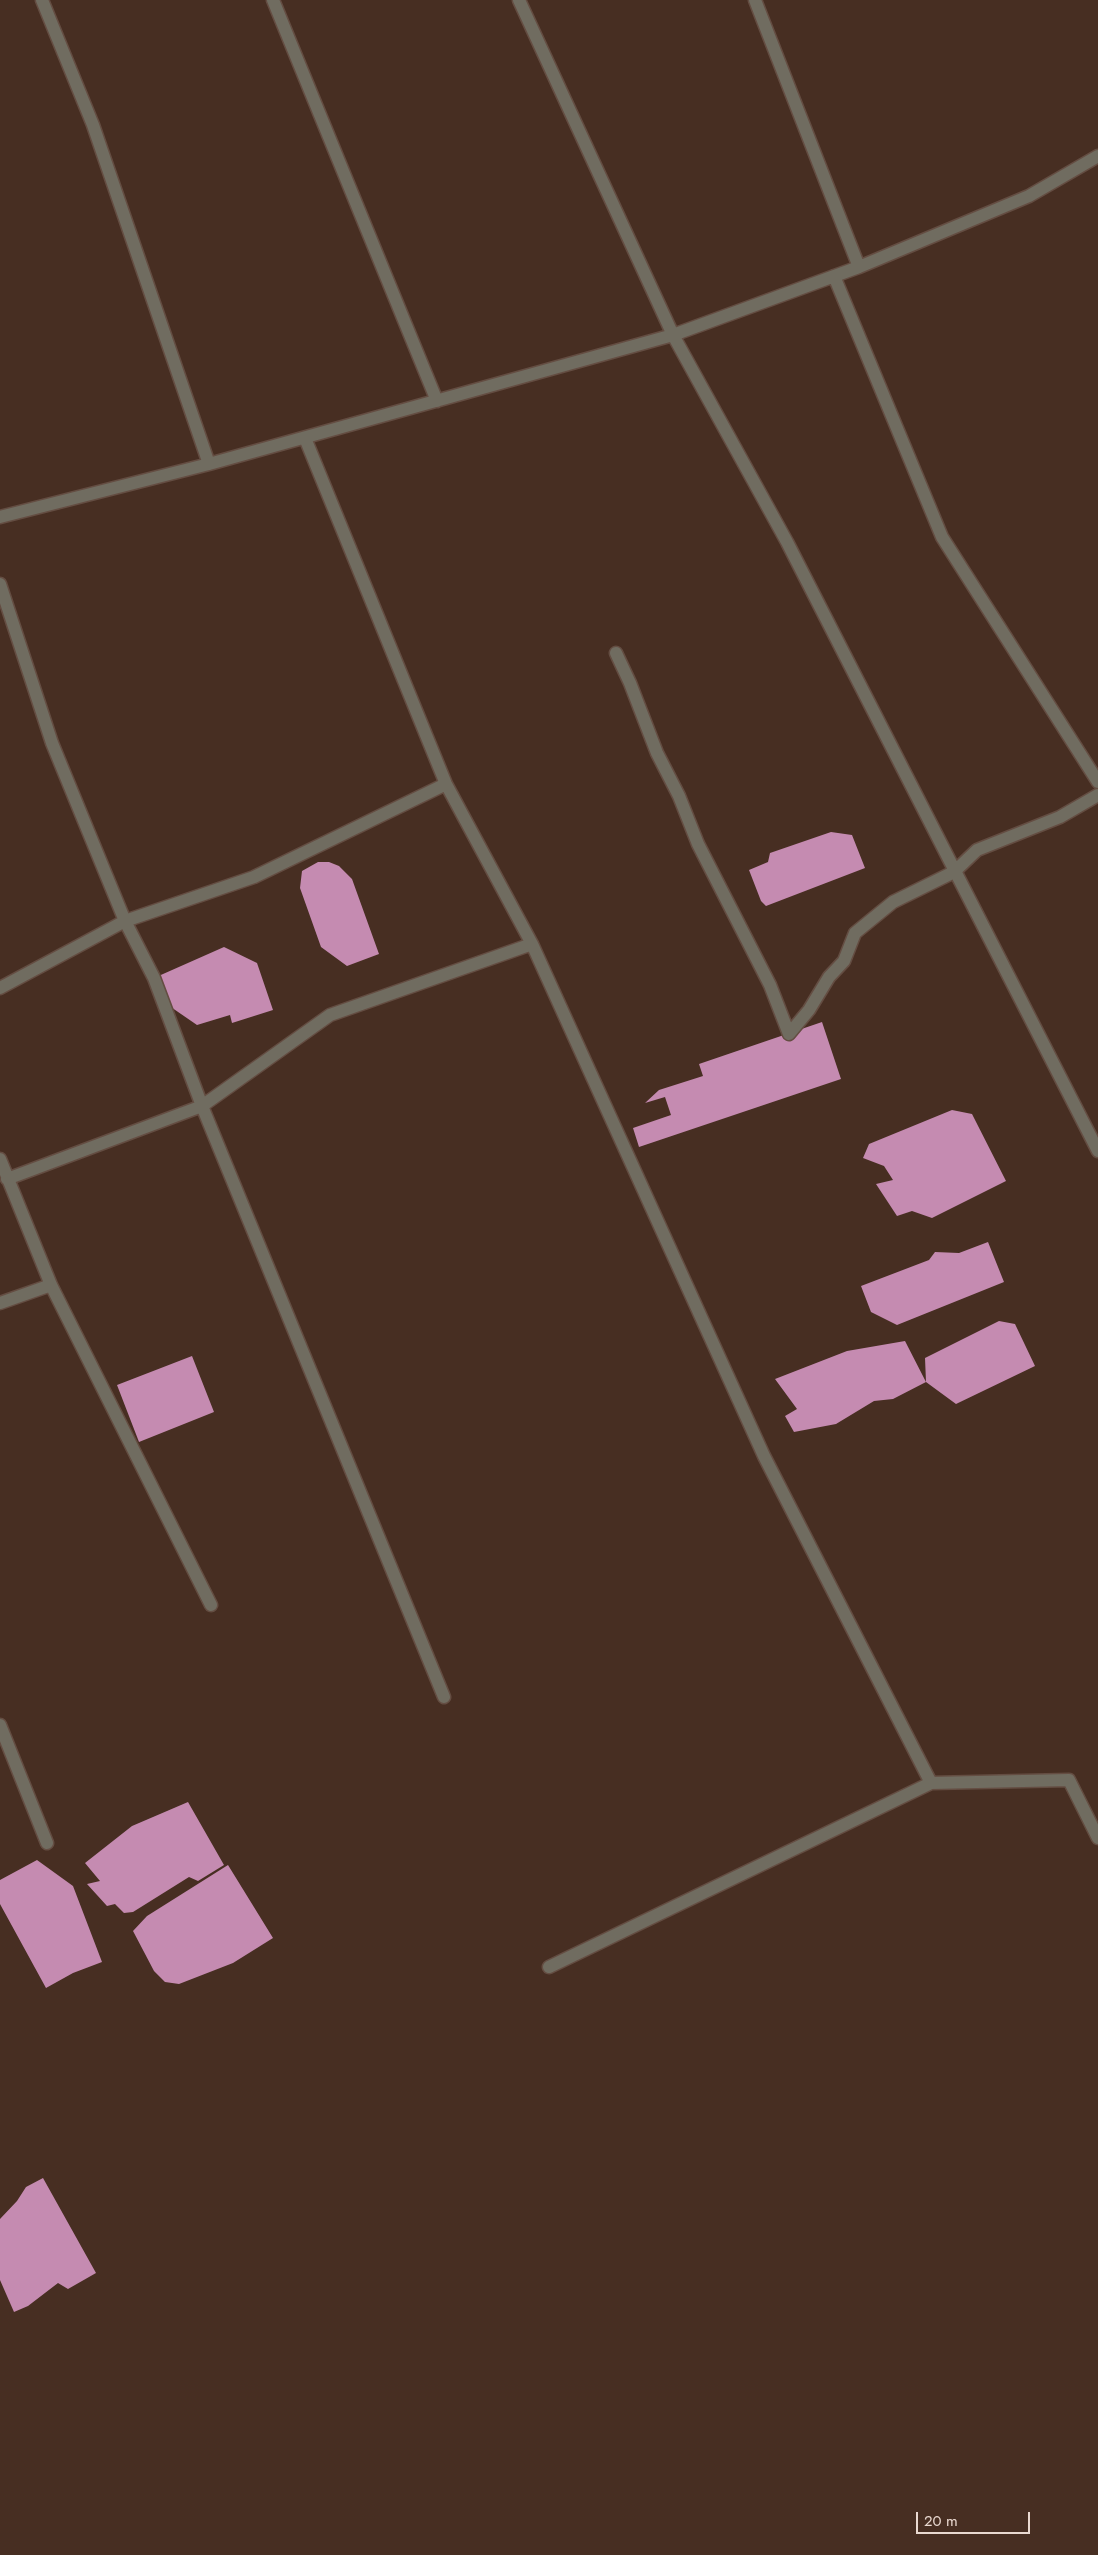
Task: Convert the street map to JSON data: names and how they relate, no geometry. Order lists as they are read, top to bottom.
{
  "scale_bar": "20 m"
}
